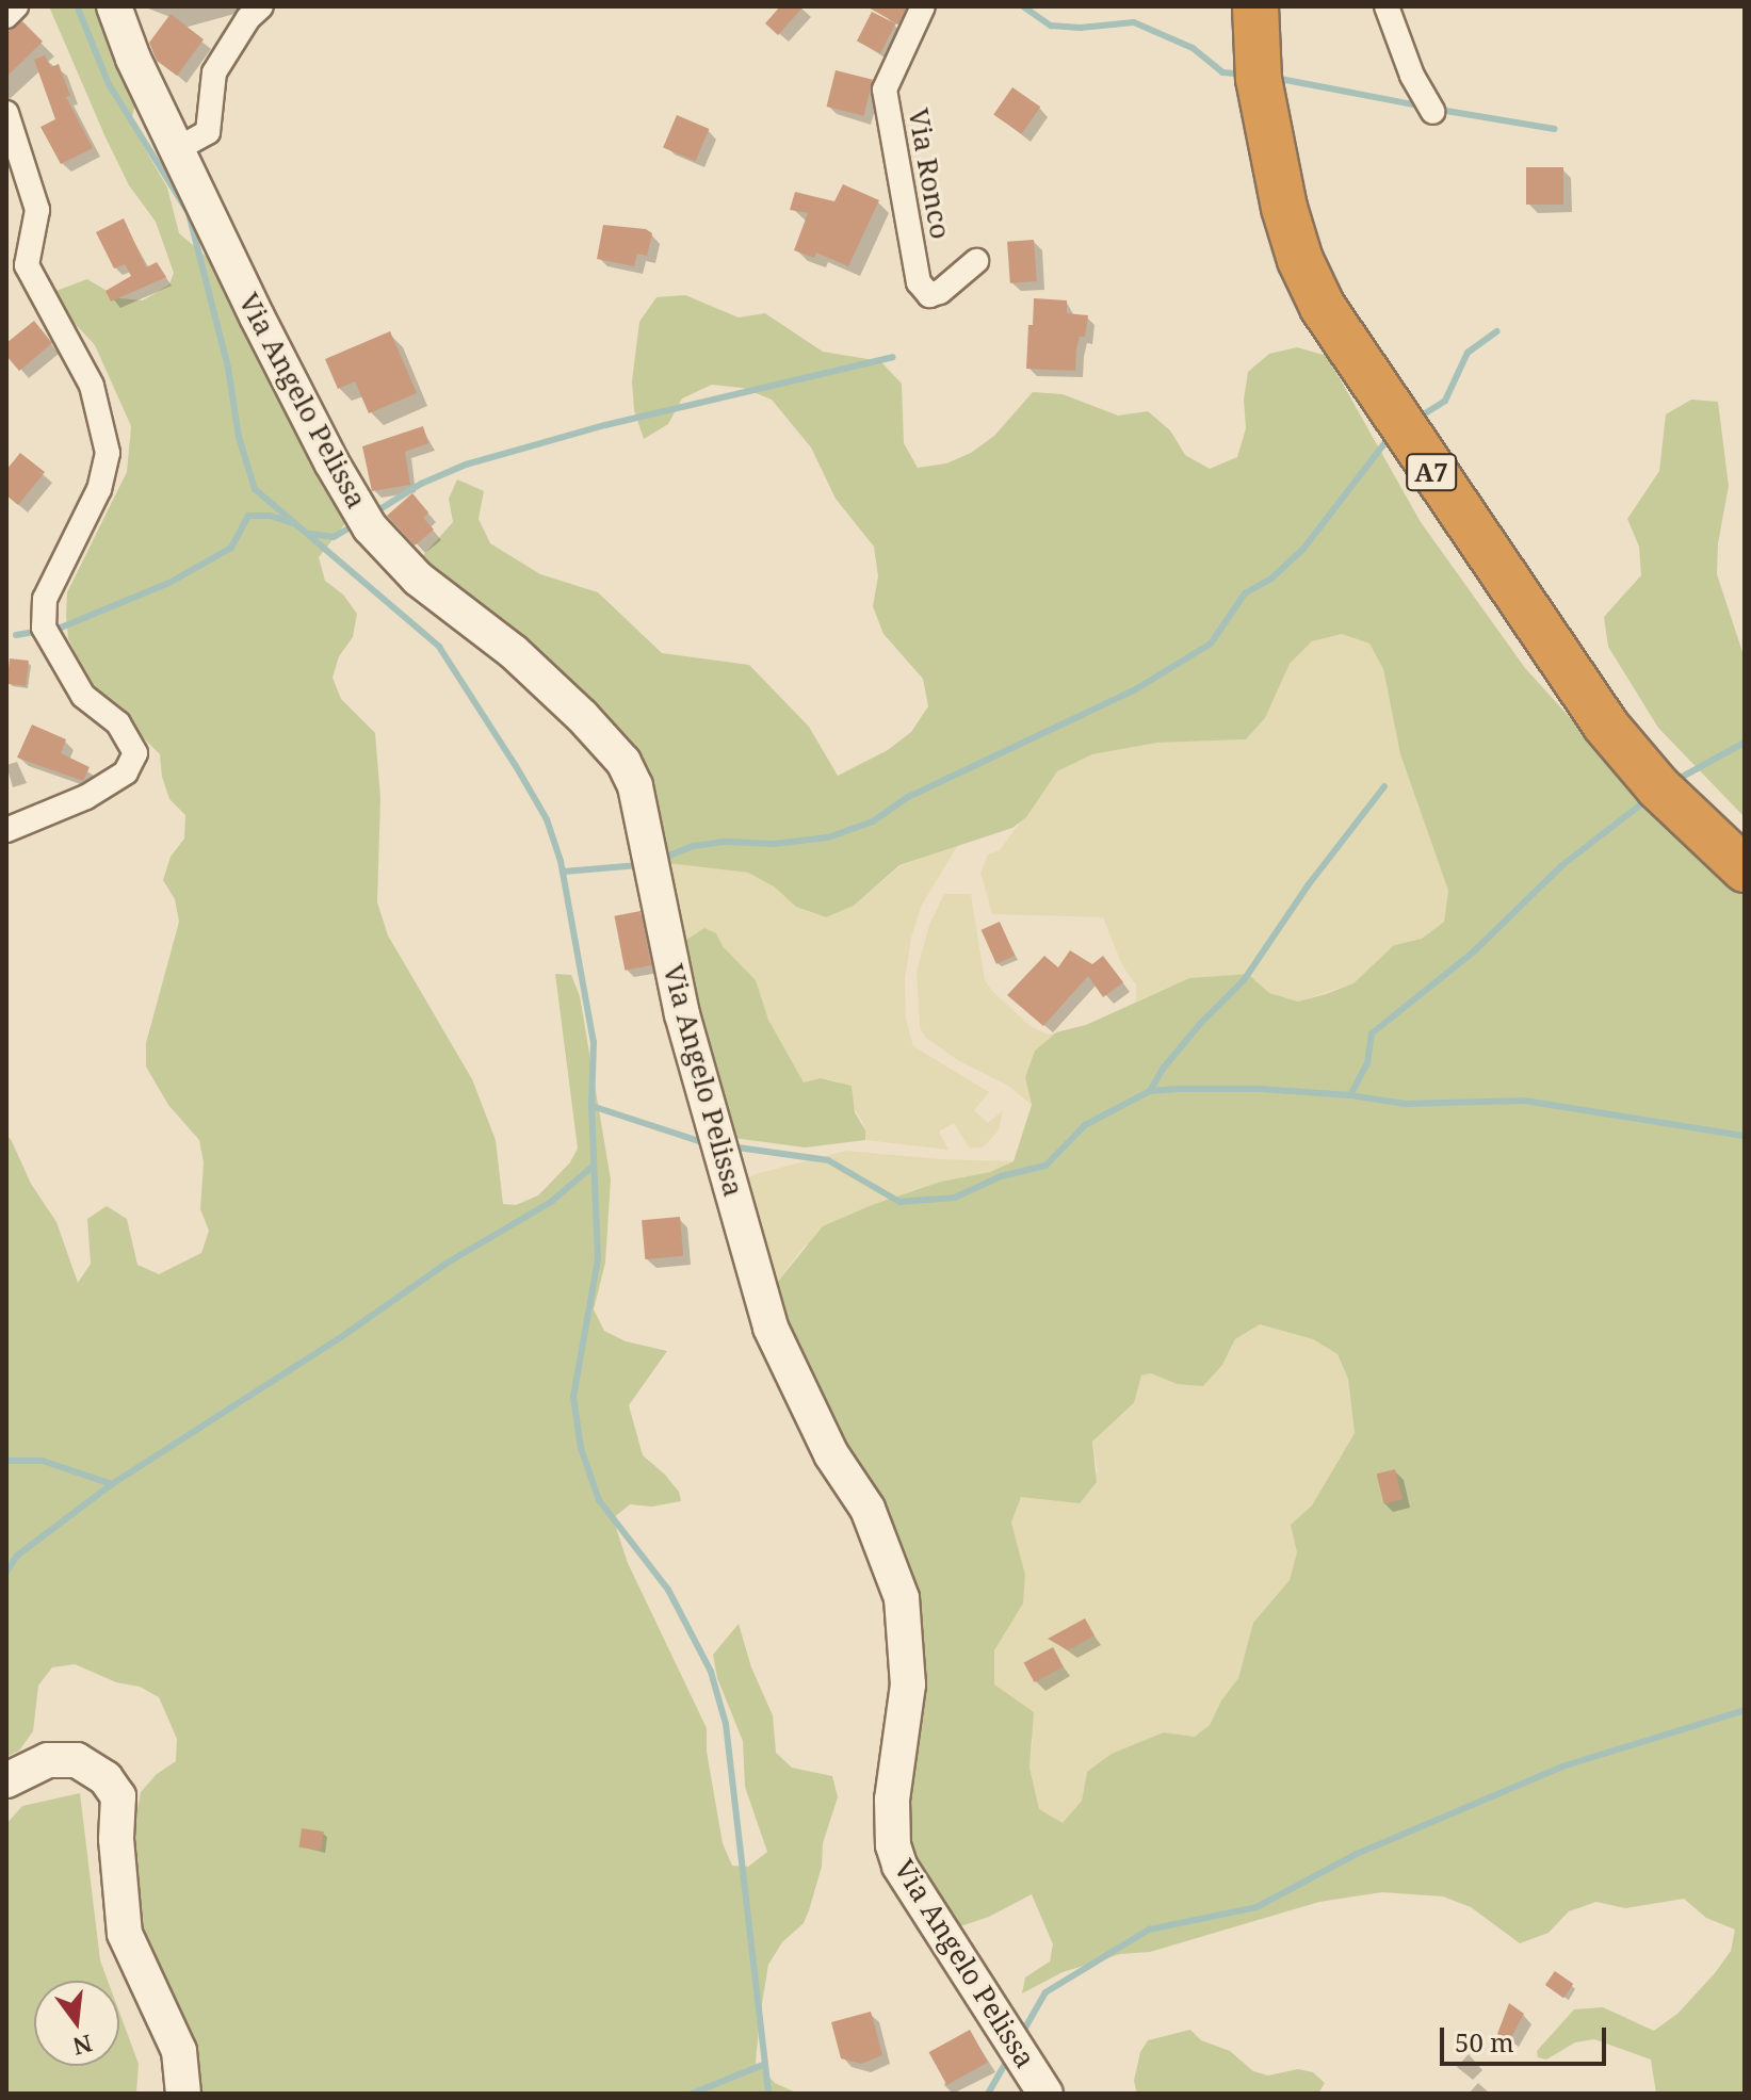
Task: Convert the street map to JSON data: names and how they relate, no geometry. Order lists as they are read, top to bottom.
{
  "streets": {
    "highway": ["A7"],
    "street": ["Via Ronco", "Via Angelo Pelissa"]
  },
  "scale_bar": "50 m",
  "north": "bottom"
}
